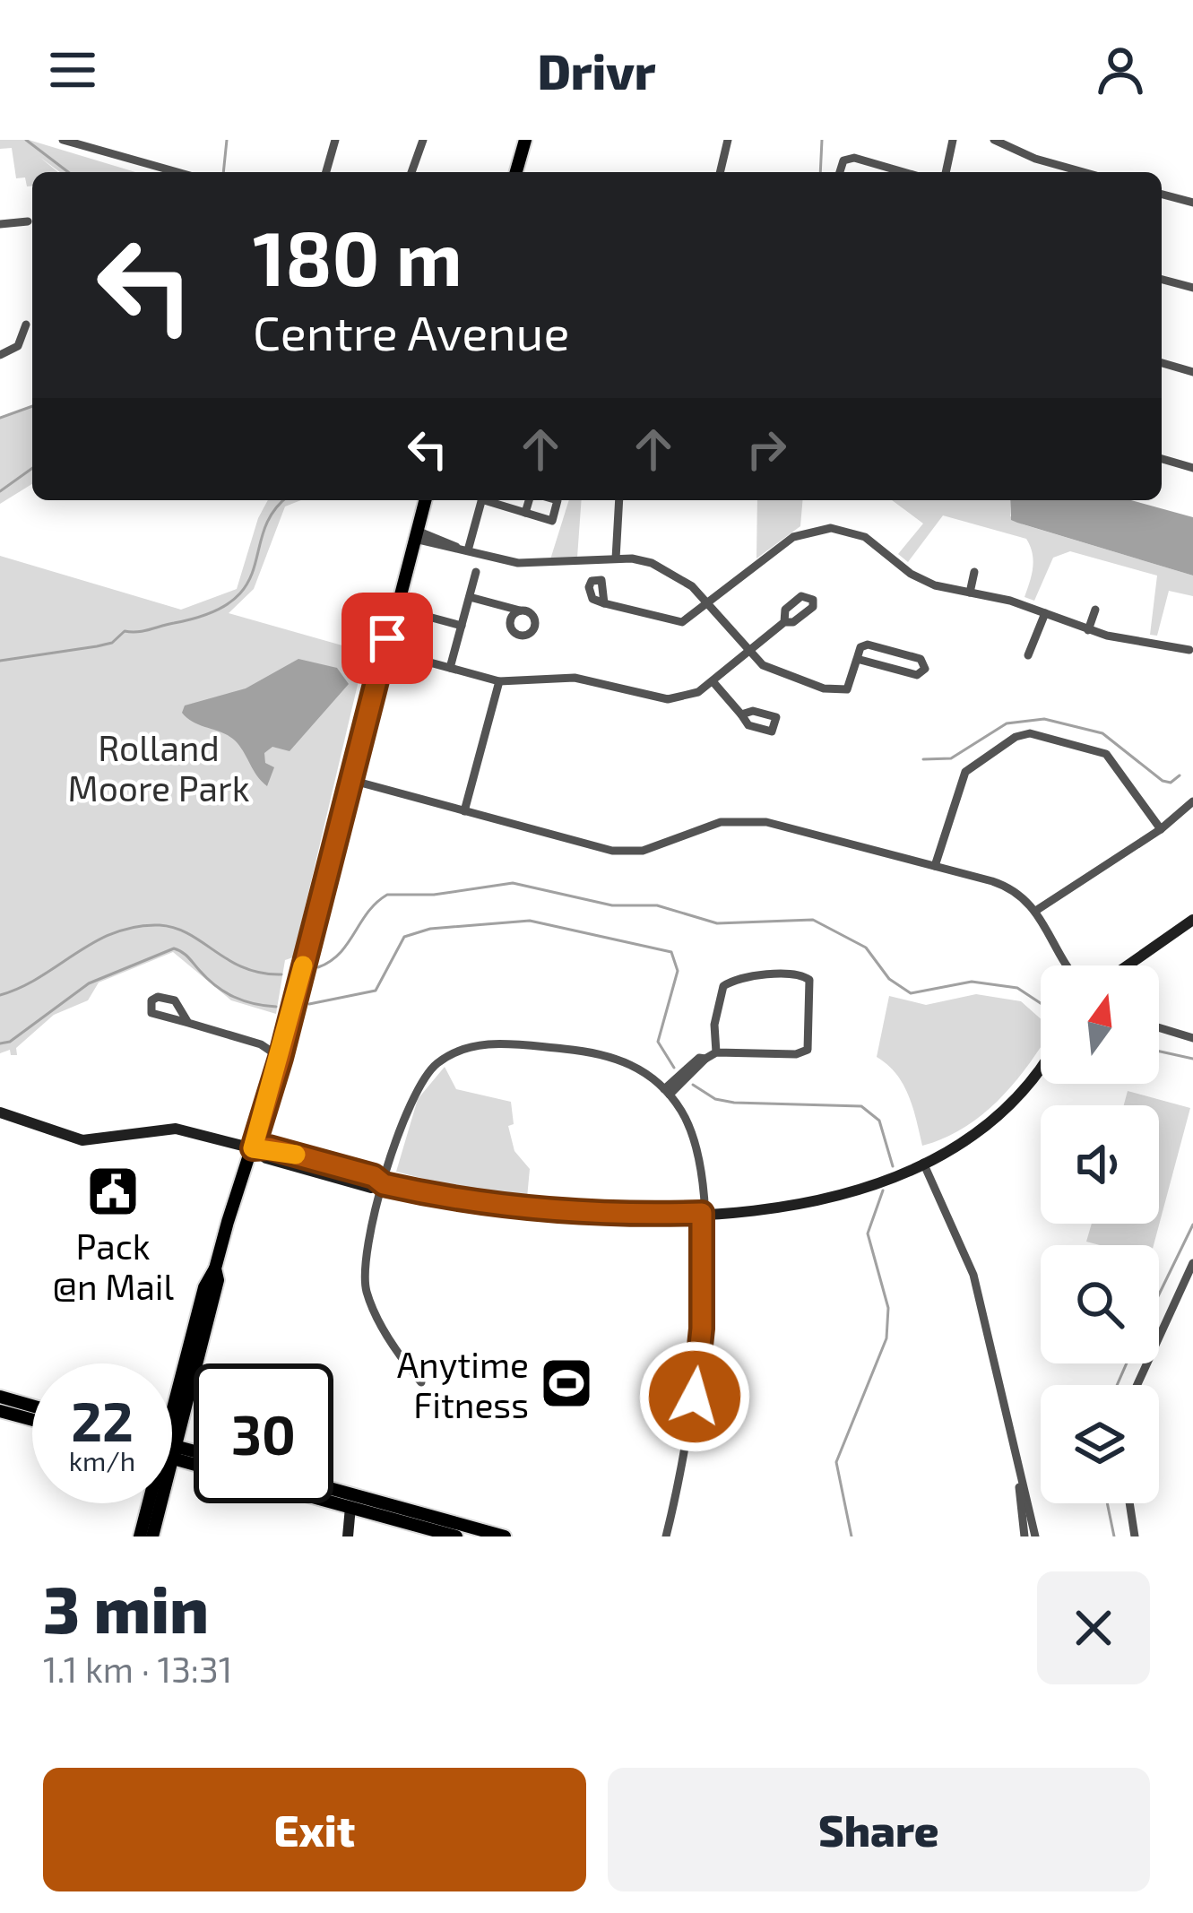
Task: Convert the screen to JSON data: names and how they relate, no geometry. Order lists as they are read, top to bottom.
{
  "parks": ["Rolland Moore Park"],
  "places": {
    "public building": ["Pack @n Mail"],
    "sports": ["Anytime Fitness"]
  },
  "north": "top",
  "page": {
    "header": "Drivr",
    "turn": ["180 m", "Centre Avenue"],
    "speed": "22 km/h",
    "limit": "30",
    "heading": ["3 min", "1.1 km · 13:31"],
    "buttons": ["Exit", "Share"]
  }
}
